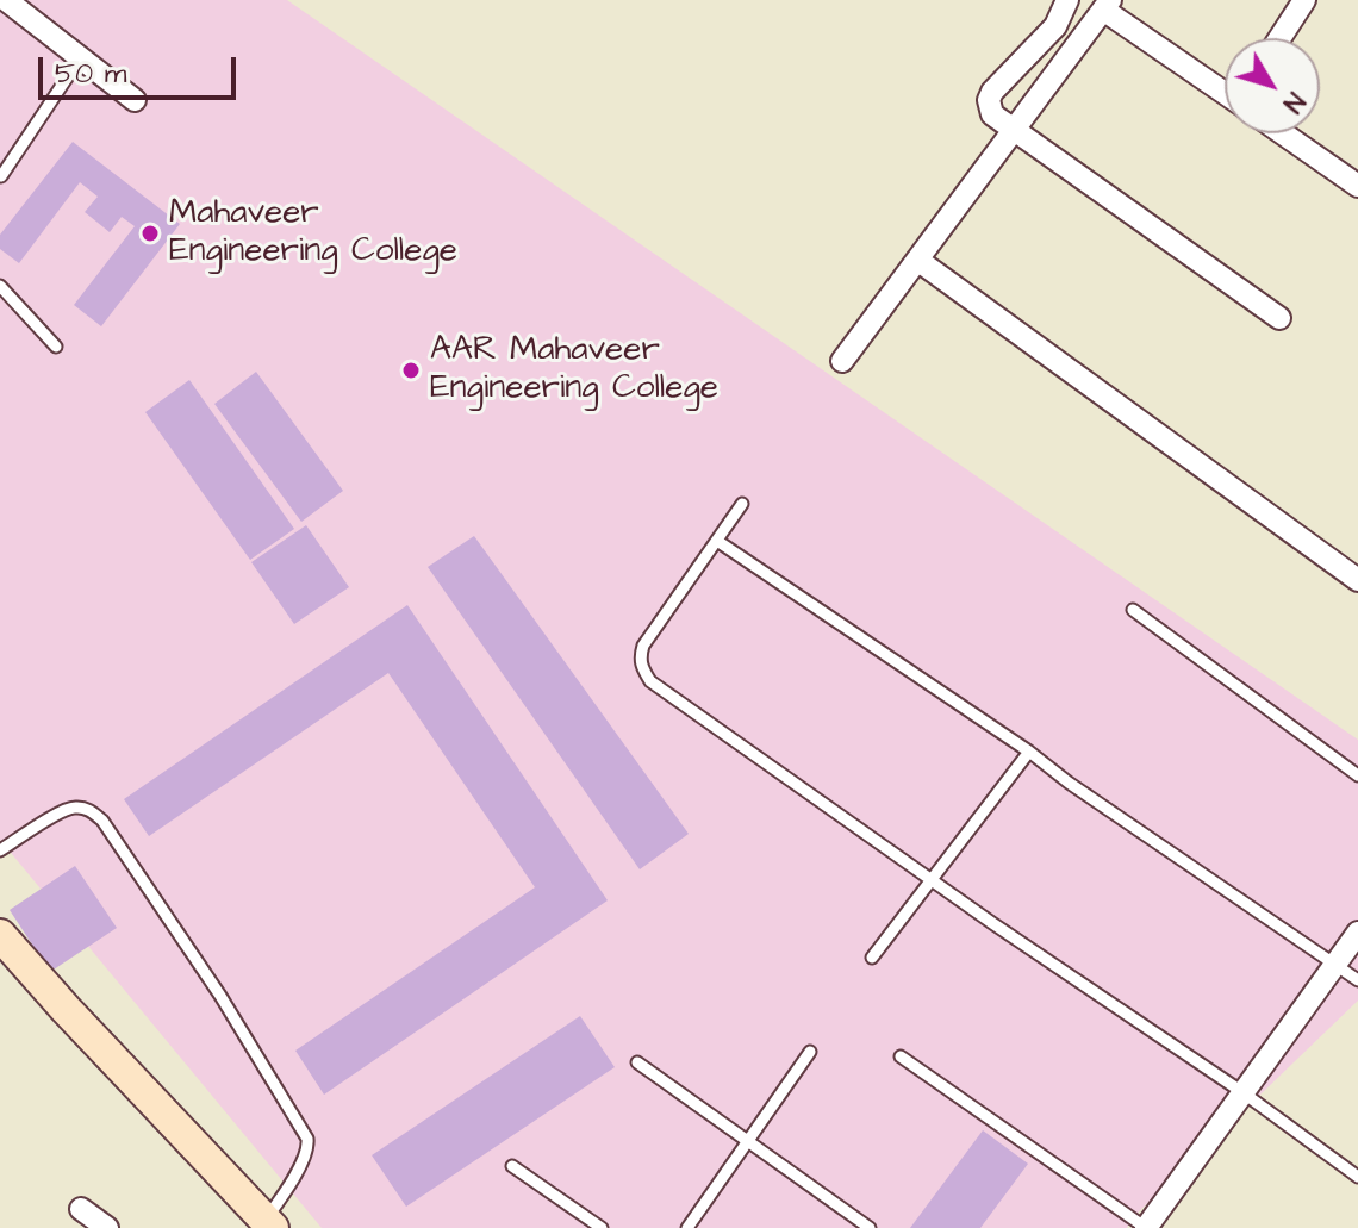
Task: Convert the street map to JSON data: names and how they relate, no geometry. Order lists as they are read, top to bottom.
{
  "places": ["Mahaveer Engineering College", "AAR Mahaveer Engineering College"],
  "scale_bar": "50 m",
  "north": "bottom right"
}
